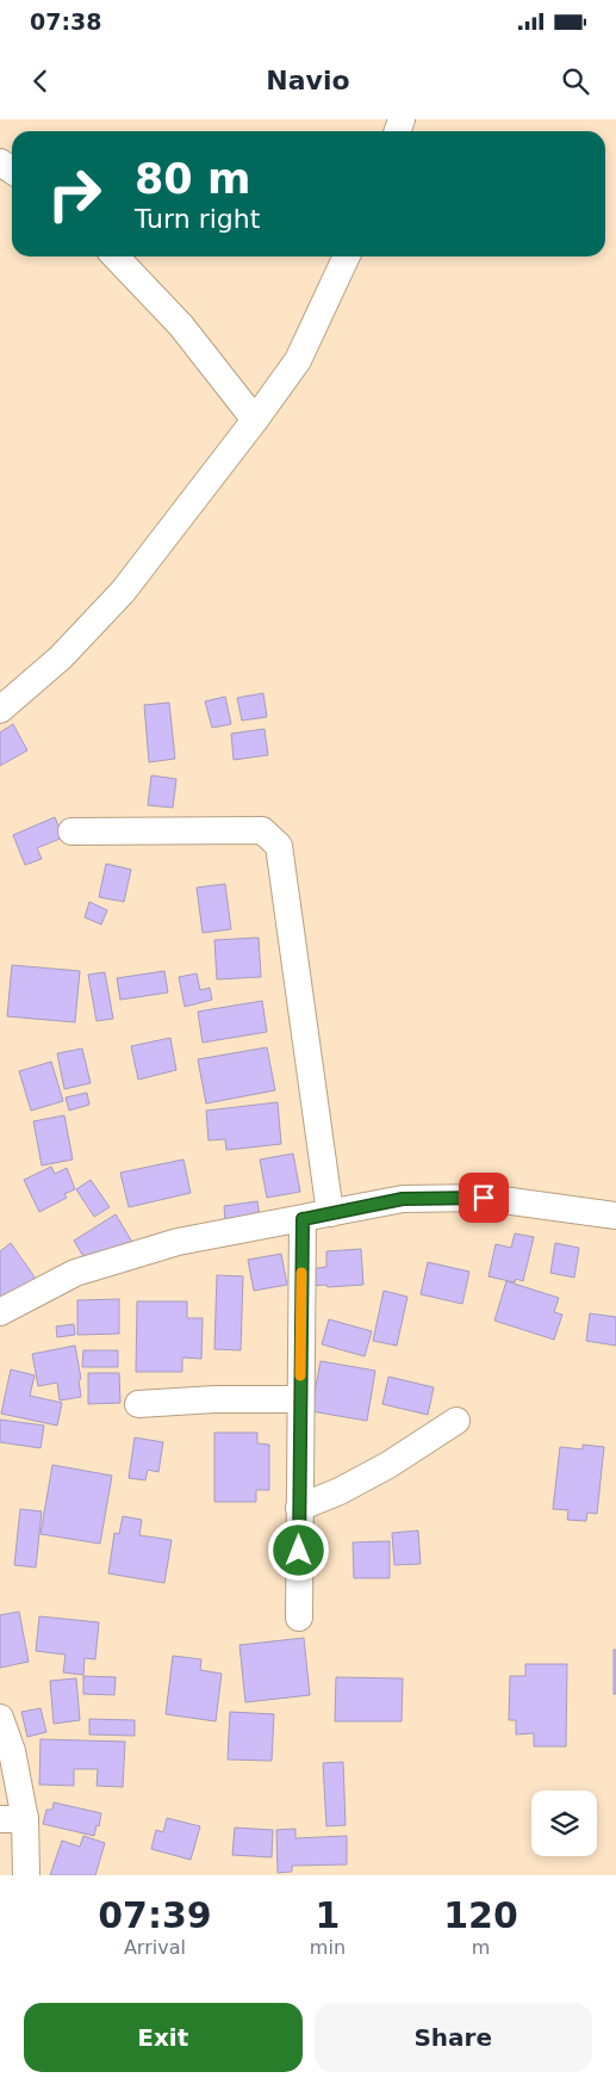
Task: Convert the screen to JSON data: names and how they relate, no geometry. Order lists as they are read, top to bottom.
{
  "page": {
    "status": "07:38",
    "header": "Navio",
    "turn": ["80 m", "Turn right"],
    "eta": [
      "07:39",
      "Arrival",
      "1",
      "min",
      "120",
      "m"
    ],
    "buttons": ["Exit", "Share"]
  }
}
